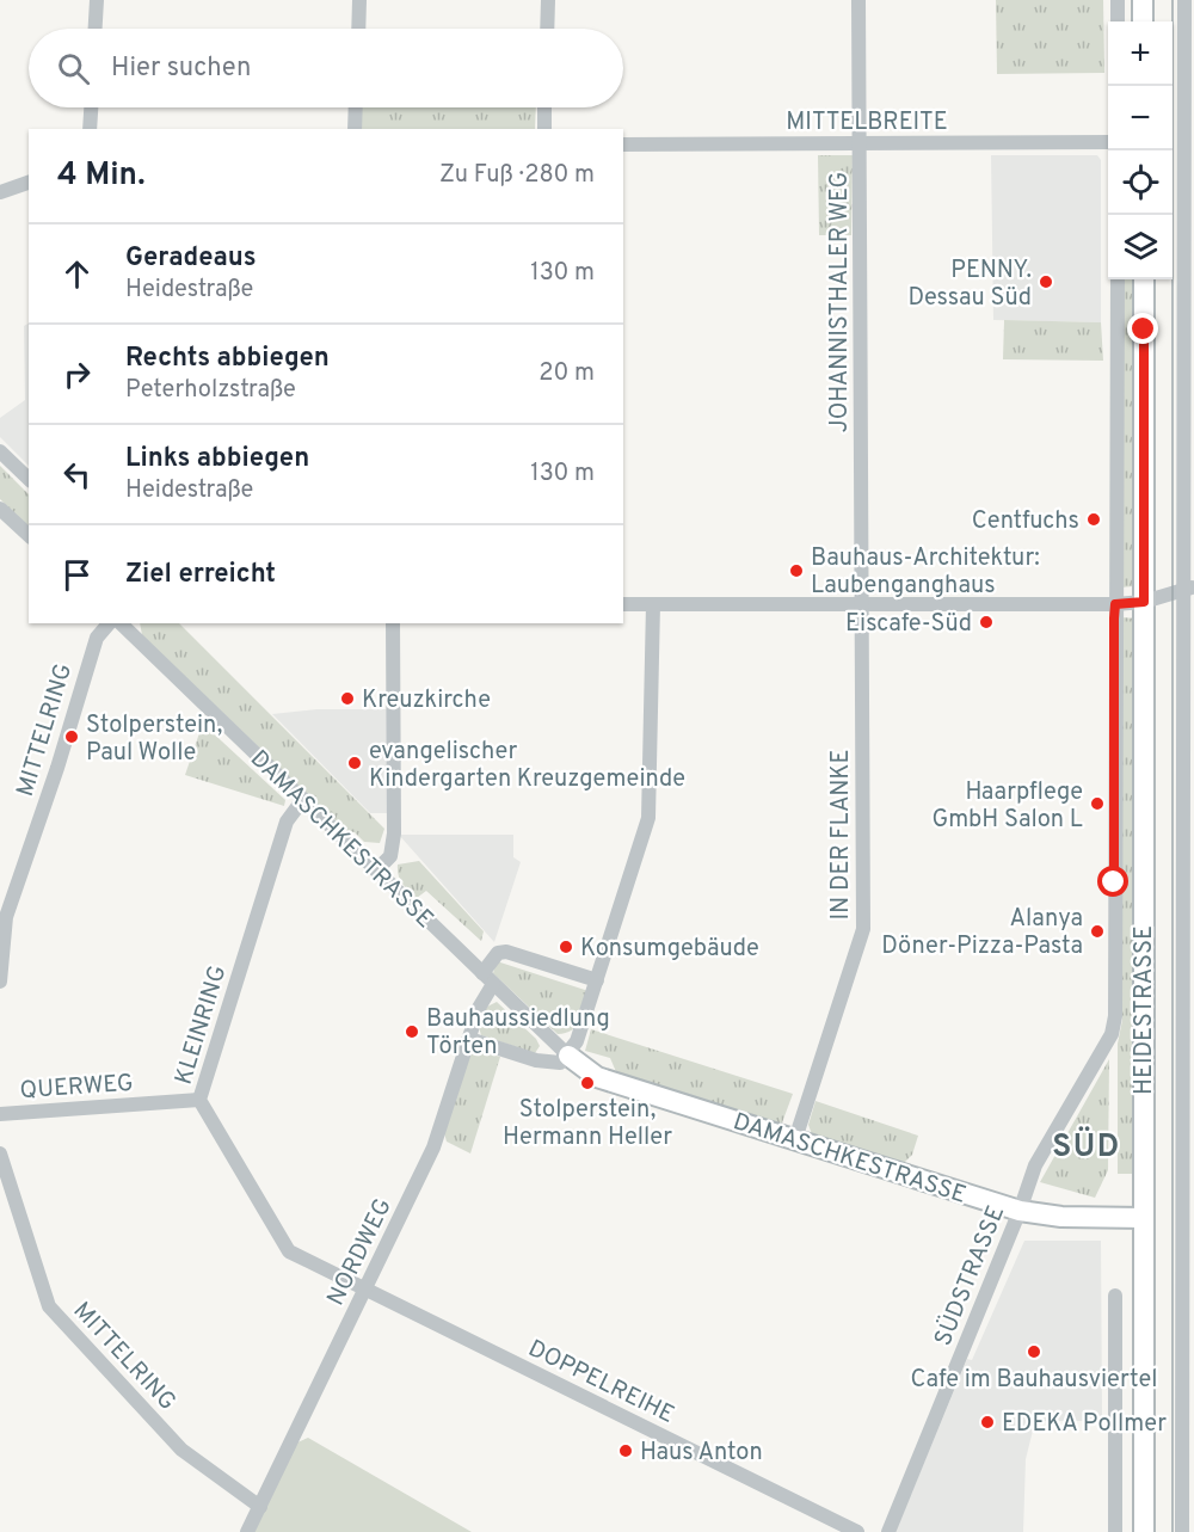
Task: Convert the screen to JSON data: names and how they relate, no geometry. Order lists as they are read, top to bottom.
{
  "streets": {
    "street": [
      "MITTELBREITE",
      "JOHANNISTHALER WEG",
      "MITTELRING",
      "IN DER FLANKE",
      "DAMASCHKESTRASSE",
      "HEIDESTRASSE",
      "KLEINRING",
      "QUERWEG",
      "NORDWEG",
      "SÜDSTRASSE",
      "DOPPELREIHE"
    ]
  },
  "crossings": [
    ["MITTELBREITE", "JOHANNISTHALER WEG"],
    ["JOHANNISTHALER WEG", "IN DER FLANKE"],
    ["MITTELRING", "NORDWEG"],
    ["IN DER FLANKE", "DAMASCHKESTRASSE"],
    ["DAMASCHKESTRASSE", "HEIDESTRASSE"],
    ["DAMASCHKESTRASSE", "KLEINRING"],
    ["DAMASCHKESTRASSE", "NORDWEG"],
    ["DAMASCHKESTRASSE", "SÜDSTRASSE"],
    ["HEIDESTRASSE", "SÜDSTRASSE"],
    ["KLEINRING", "QUERWEG"],
    ["KLEINRING", "NORDWEG"],
    ["KLEINRING", "DOPPELREIHE"],
    ["NORDWEG", "DOPPELREIHE"]
  ],
  "districts": ["SÜD"],
  "places": [
    "PENNY. Dessau Süd",
    "Centfuchs",
    "Bauhaus-Architektur: Laubenganghaus",
    "Eiscafe-Süd",
    "Kreuzkirche",
    "Stolperstein, Paul Wolle",
    "evangelischer Kindergarten Kreuzgemeinde",
    "Haarpflege GmbH Salon L",
    "Alanya Döner-Pizza-Pasta",
    "Konsumgebäude",
    "Bauhaussiedlung Törten",
    "Stolperstein, Hermann Heller",
    "Cafe im Bauhausviertel",
    "EDEKA Pollmer",
    "Haus Anton"
  ],
  "page": {
    "map_buttons": ["+", "−"],
    "search": "Hier suchen",
    "heading": ["4 Min.", "Zu Fuß · 280 m"],
    "list": [
      ["Geradeaus", "Heidestraße", "130 m"],
      ["Rechts abbiegen", "Peterholzstraße", "20 m"],
      ["Links abbiegen", "Heidestraße", "130 m"],
      "Ziel erreicht"
    ]
  }
}
